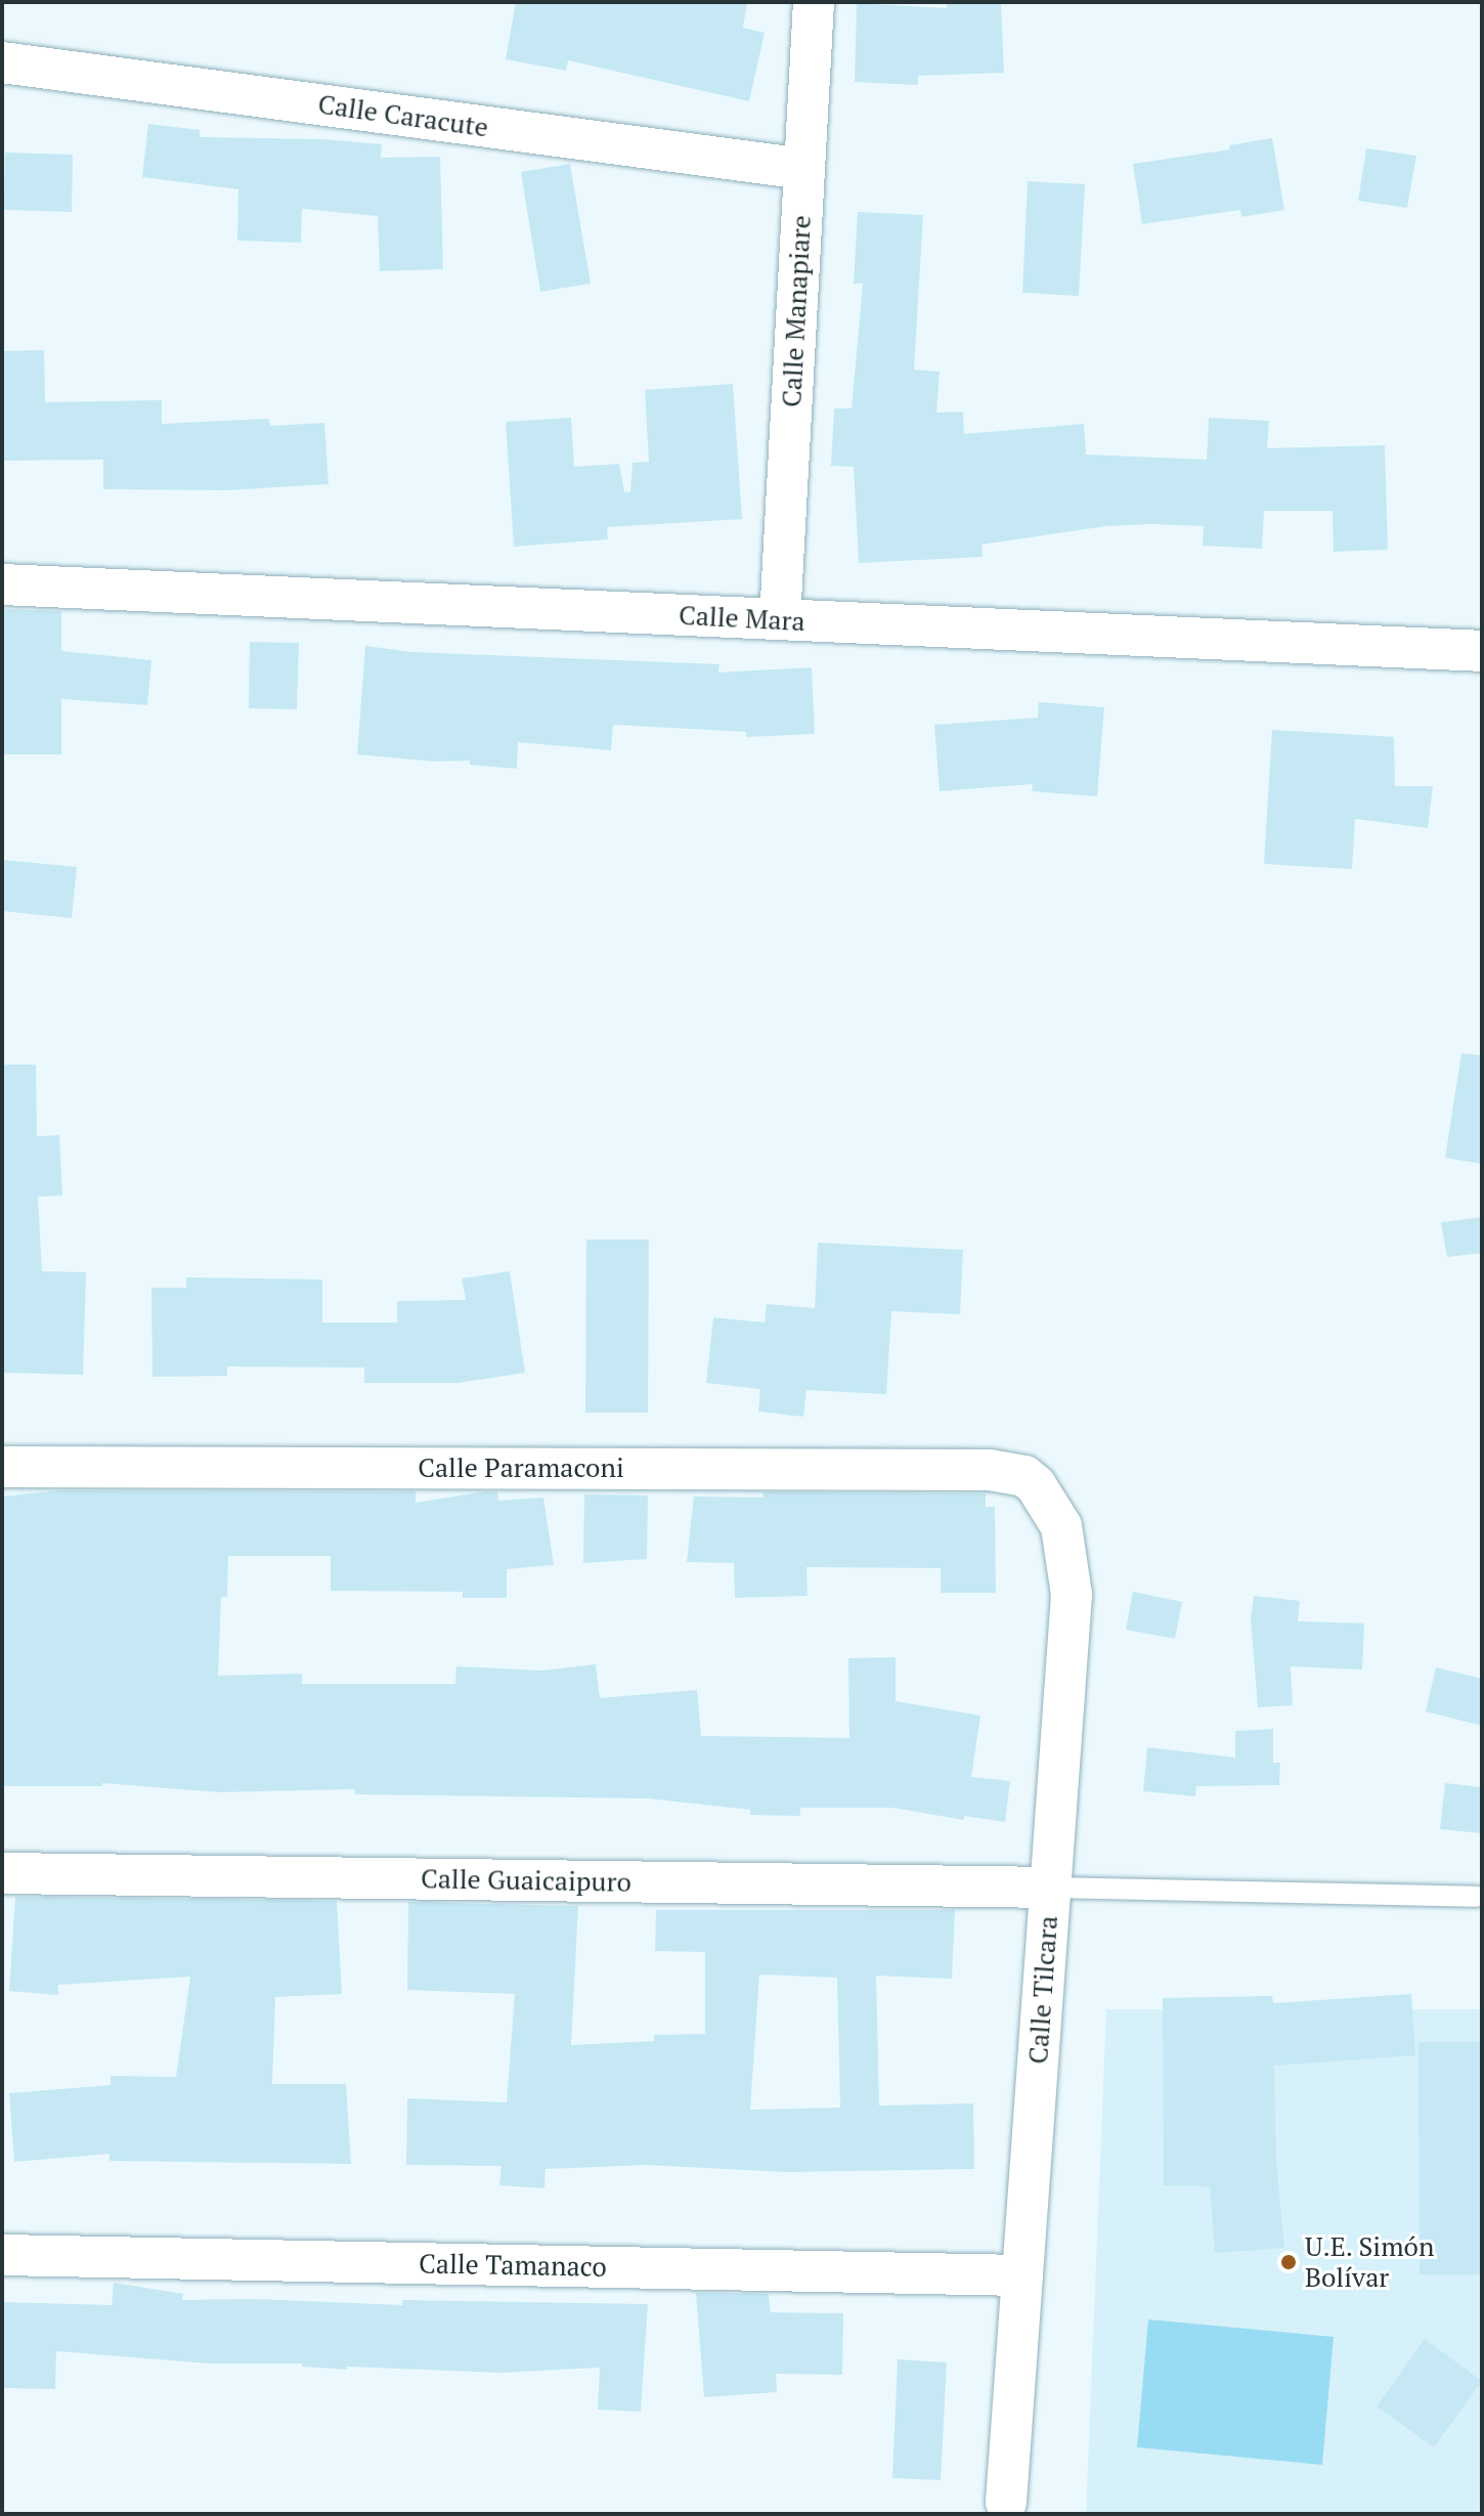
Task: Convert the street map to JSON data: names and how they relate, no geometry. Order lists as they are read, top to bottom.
{
  "streets": {
    "street": [
      "Calle Caracute",
      "Calle Manapiare",
      "Calle Mara",
      "Calle Paramaconi",
      "Calle Guaicaipuro",
      "Calle Tilcara",
      "Calle Tamanaco"
    ]
  },
  "crossings": [
    ["Calle Caracute", "Calle Manapiare"],
    ["Calle Manapiare", "Calle Mara"],
    ["Calle Paramaconi", "Calle Tilcara"],
    ["Calle Guaicaipuro", "Calle Tilcara"],
    ["Calle Tilcara", "Calle Tamanaco"]
  ],
  "places": ["U.E. Simón Bolívar"]
}
